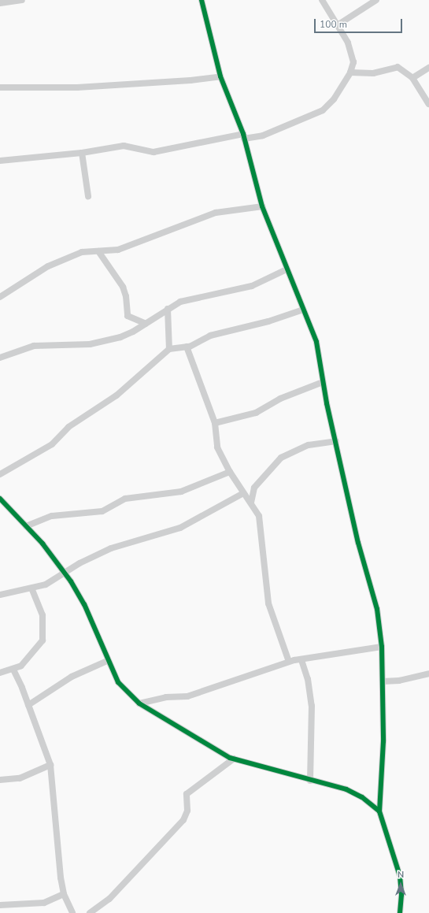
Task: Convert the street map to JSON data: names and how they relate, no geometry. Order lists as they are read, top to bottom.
{
  "scale_bar": "100 m",
  "north": "top"
}
